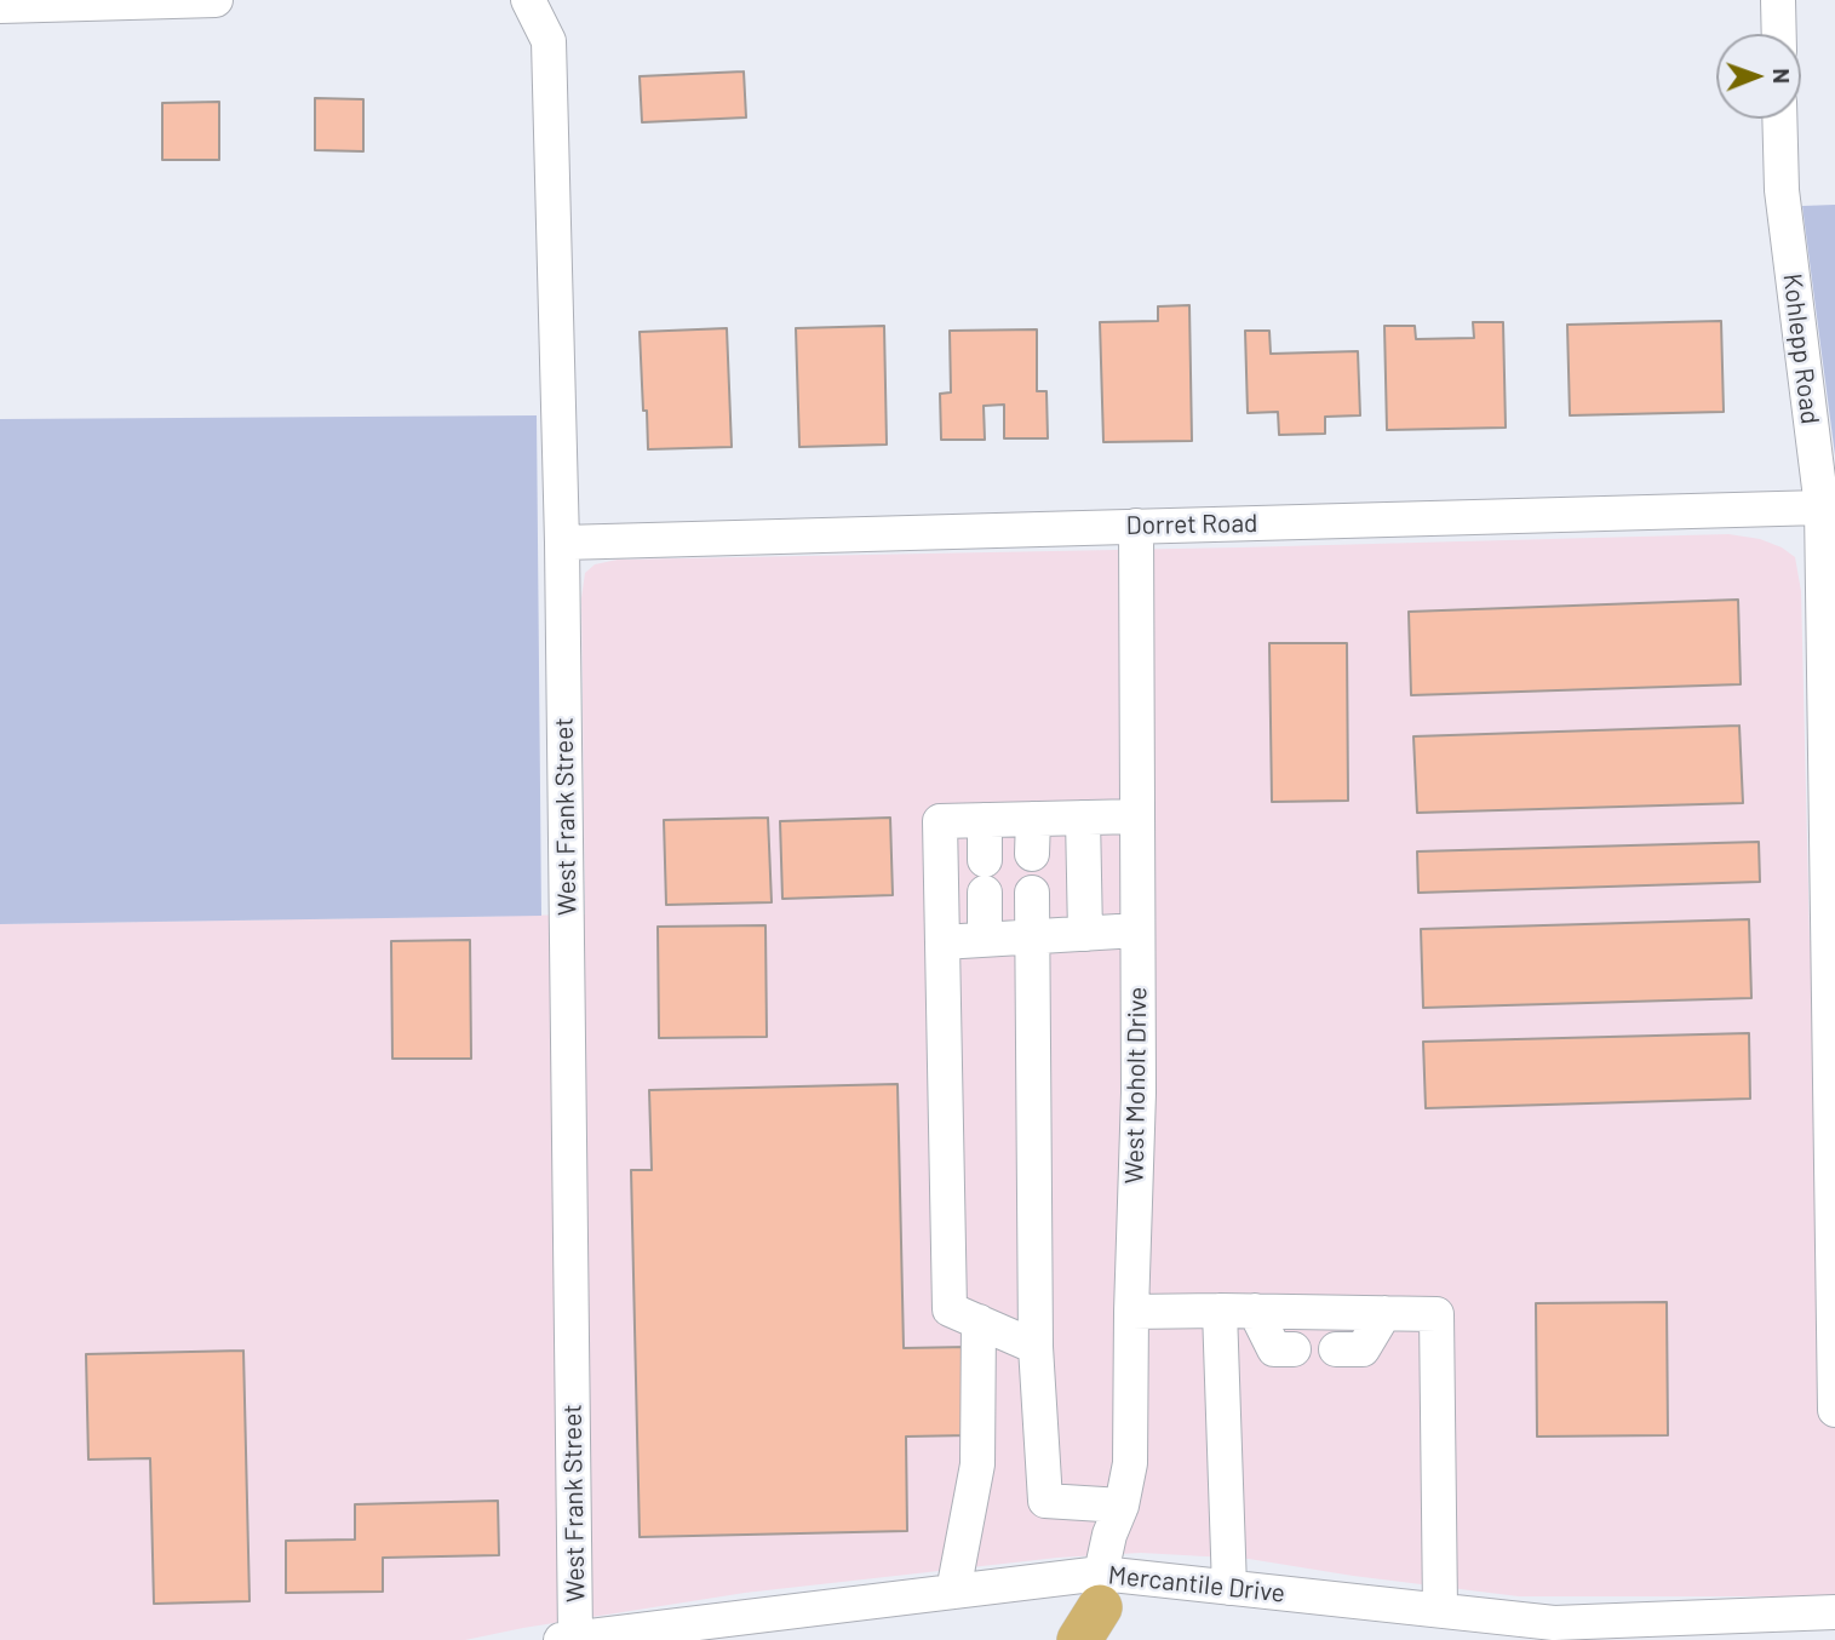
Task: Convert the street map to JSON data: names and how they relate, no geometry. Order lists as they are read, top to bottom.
{
  "streets": {
    "street": [
      "Kohlepp Road",
      "Dorret Road",
      "West Frank Street",
      "West Moholt Drive",
      "Mercantile Drive"
    ]
  },
  "crossings": [
    ["Kohlepp Road", "Dorret Road"],
    ["Dorret Road", "West Frank Street"],
    ["Dorret Road", "West Moholt Drive"],
    ["West Frank Street", "Mercantile Drive"],
    ["West Moholt Drive", "Mercantile Drive"]
  ],
  "north": "right"
}
